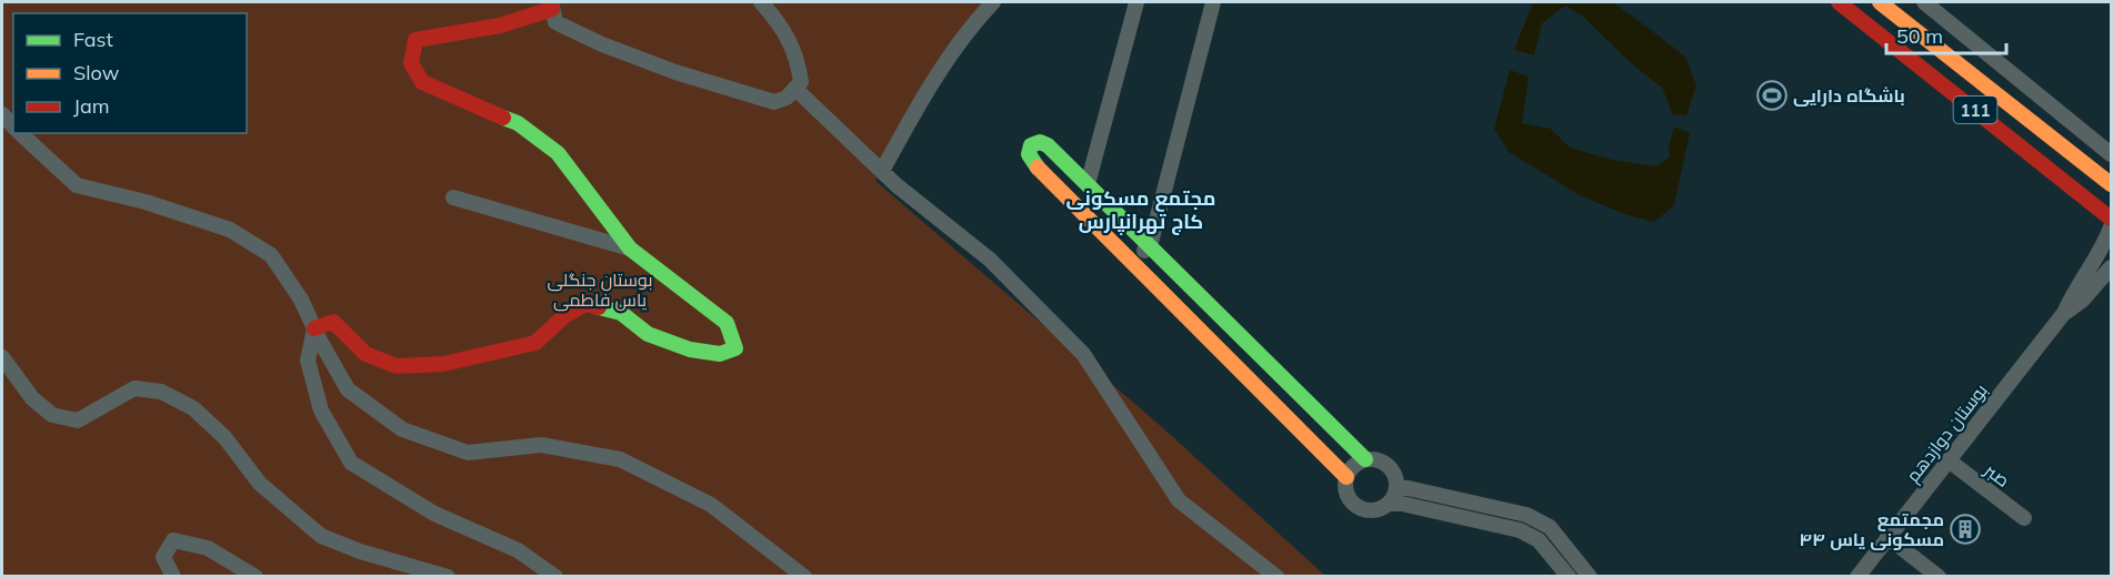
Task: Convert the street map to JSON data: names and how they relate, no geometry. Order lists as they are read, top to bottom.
{
  "streets": {
    "street": ["111", "بوستان دوازدهم", "صبر"]
  },
  "crossings": [
    ["بوستان دوازدهم", "صبر"]
  ],
  "districts": ["مجتمع مسکونی کاج تهرانپارس"],
  "parks": ["بوستان جنگلی یاس فاطمی"],
  "places": {
    "sports": ["باشگاه دارایی"],
    "building": ["مجمتمع مسکونی یاس ۴۴"]
  },
  "legend": ["Fast", "Slow", "Jam"],
  "scale_bar": "50 m"
}
